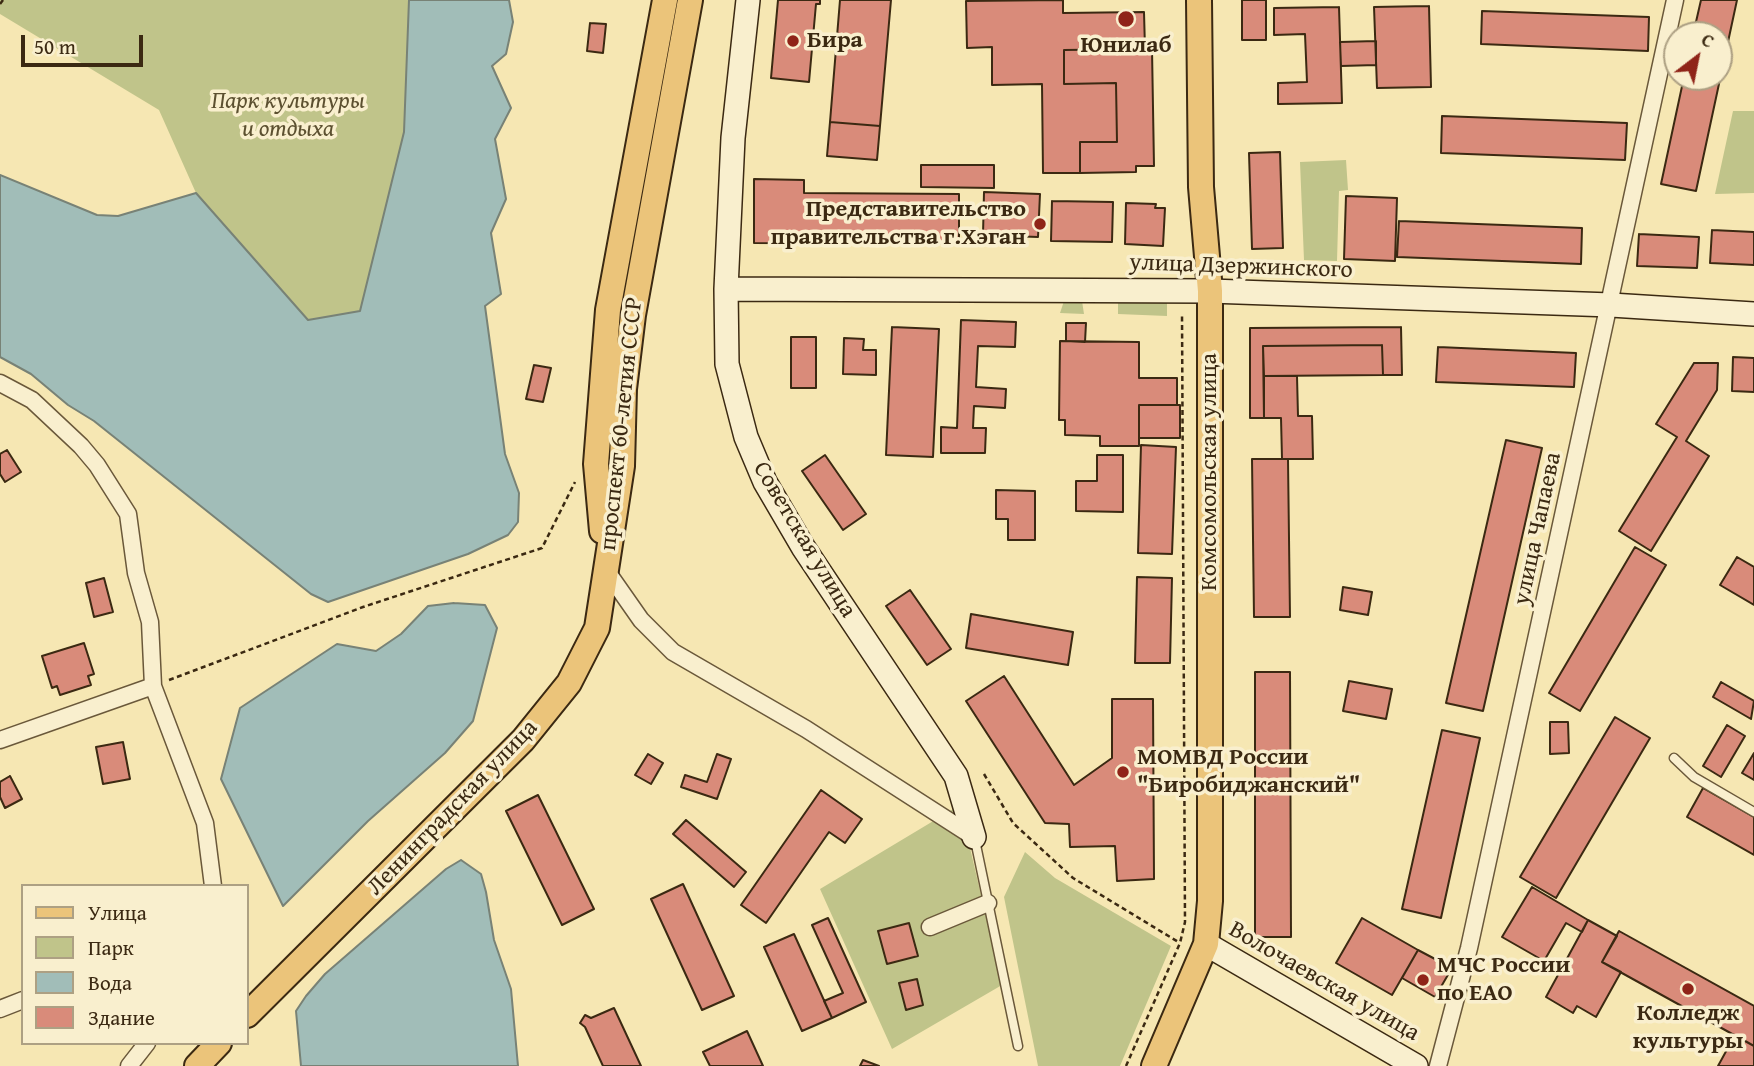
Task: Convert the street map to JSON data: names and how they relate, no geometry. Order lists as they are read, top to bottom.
{
  "streets": {
    "main road": [
      "улица Дзержинского",
      "проспект 60-летия СССР",
      "Комсомольская улица",
      "Советская улица",
      "Ленинградская улица",
      "Волочаевская улица"
    ],
    "street": ["улица Чапаева"]
  },
  "crossings": [
    ["улица Дзержинского", "Комсомольская улица"],
    ["улица Дзержинского", "улица Чапаева"],
    ["улица Дзержинского", "Советская улица"],
    ["проспект 60-летия СССР", "Ленинградская улица"],
    ["Комсомольская улица", "Волочаевская улица"]
  ],
  "parks": ["Парк культуры и отдыха"],
  "places": [
    "Юнилаб",
    "Бира",
    "Представительство правительства г.Хэган",
    "МОМВД России \"Биробиджанский\"",
    "МЧС России по ЕАО",
    "Колледж культуры"
  ],
  "legend": [
    "Улица",
    "Парк",
    "Вода",
    "Здание"
  ],
  "scale_bar": "50 m",
  "north": "top right"
}
